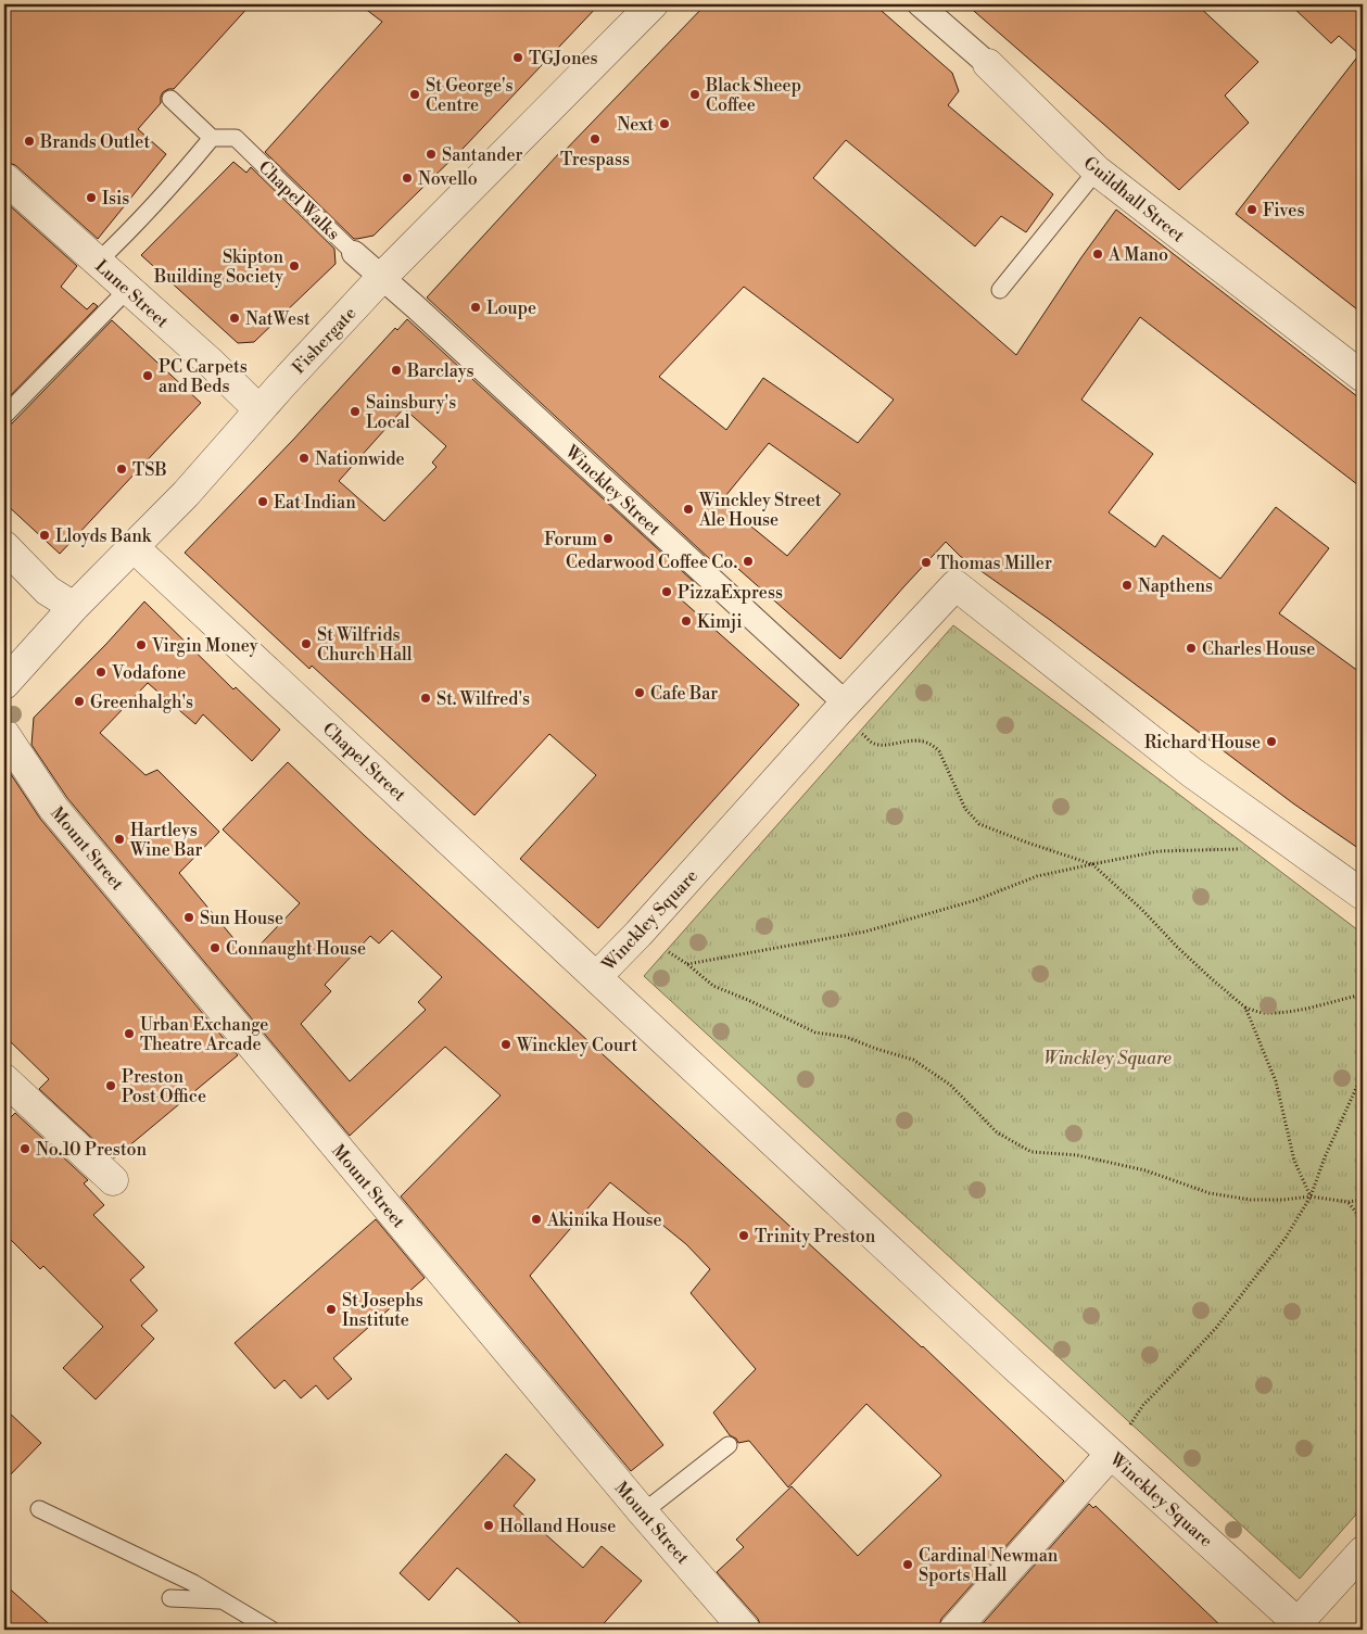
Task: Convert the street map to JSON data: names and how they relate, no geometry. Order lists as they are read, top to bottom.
{
  "streets": {
    "street": [
      "Guildhall Street",
      "Chapel Walks",
      "Lune Street",
      "Fishergate",
      "Winckley Street",
      "Chapel Street",
      "Mount Street",
      "Winckley Square"
    ]
  },
  "crossings": [
    ["Chapel Walks", "Fishergate"],
    ["Chapel Walks", "Winckley Street"],
    ["Lune Street", "Fishergate"],
    ["Fishergate", "Winckley Street"],
    ["Fishergate", "Chapel Street"],
    ["Winckley Street", "Winckley Square"],
    ["Chapel Street", "Winckley Square"]
  ],
  "parks": ["Winckley Square"],
  "places": [
    "TGJones",
    "St George's Centre",
    "Black Sheep Coffee",
    "Next",
    "Trespass",
    "Brands Outlet",
    "Santander",
    "Novello",
    "Isis",
    "Fives",
    "A Mano",
    "Skipton Building Society",
    "Loupe",
    "NatWest",
    "Barclays",
    "PC Carpets and Beds",
    "Sainsbury's Local",
    "Nationwide",
    "TSB",
    "Eat Indian",
    "Winckley Street Ale House",
    "Lloyds Bank",
    "Forum",
    "Cedarwood Coffee Co.",
    "Thomas Miller",
    "Napthens",
    "PizzaExpress",
    "Kimji",
    "St Wilfrids Church Hall",
    "Virgin Money",
    "Charles House",
    "Vodafone",
    "Cafe Bar",
    "St. Wilfred's",
    "Greenhalgh's",
    "Richard House",
    "Hartleys Wine Bar",
    "Sun House",
    "Connaught House",
    "Urban Exchange Theatre Arcade",
    "Winckley Court",
    "Preston Post Office",
    "No.10 Preston",
    "Akinika House",
    "Trinity Preston",
    "St Josephs Institute",
    "Holland House",
    "Cardinal Newman Sports Hall"
  ]
}
